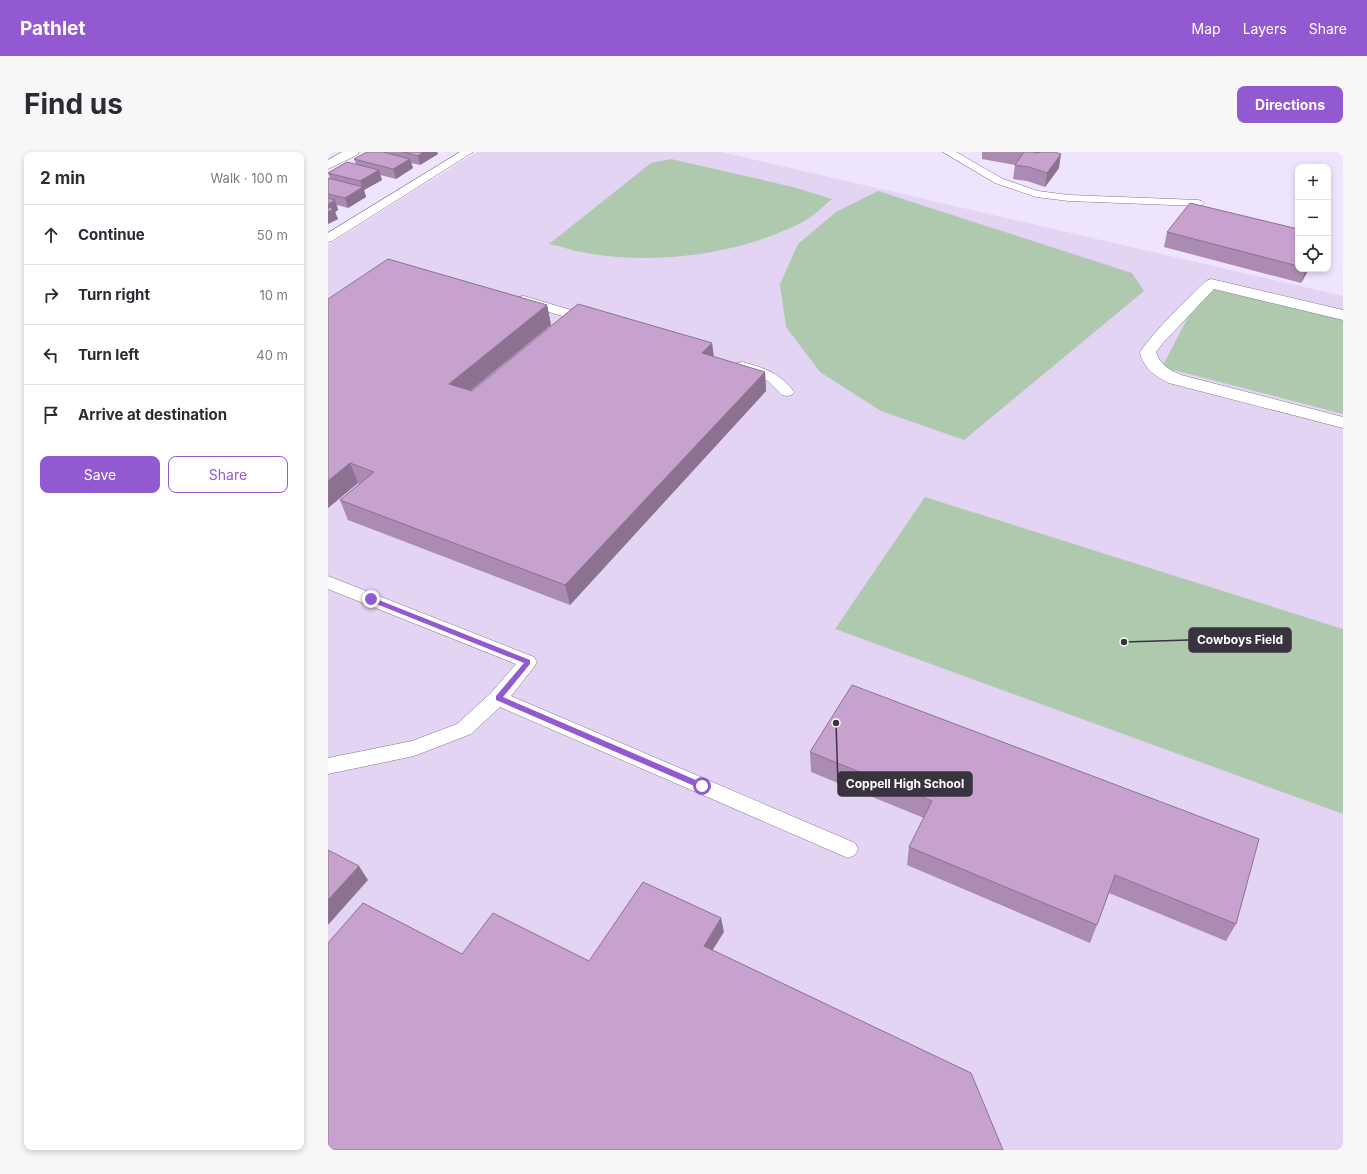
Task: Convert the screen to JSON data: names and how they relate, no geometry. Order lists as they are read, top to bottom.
{
  "places": ["Cowboys Field", "Coppell High School"],
  "page": {
    "header": "Pathlet",
    "nav": ["Map", "Layers", "Share"],
    "buttons": [
      "Directions",
      ["Save", "Share"]
    ],
    "title": "Find us",
    "heading": ["2 min", "Walk · 100 m"],
    "map_buttons": ["+", "−"],
    "list": [
      ["Continue", "50 m"],
      ["Turn right", "10 m"],
      ["Turn left", "40 m"],
      "Arrive at destination"
    ]
  }
}
